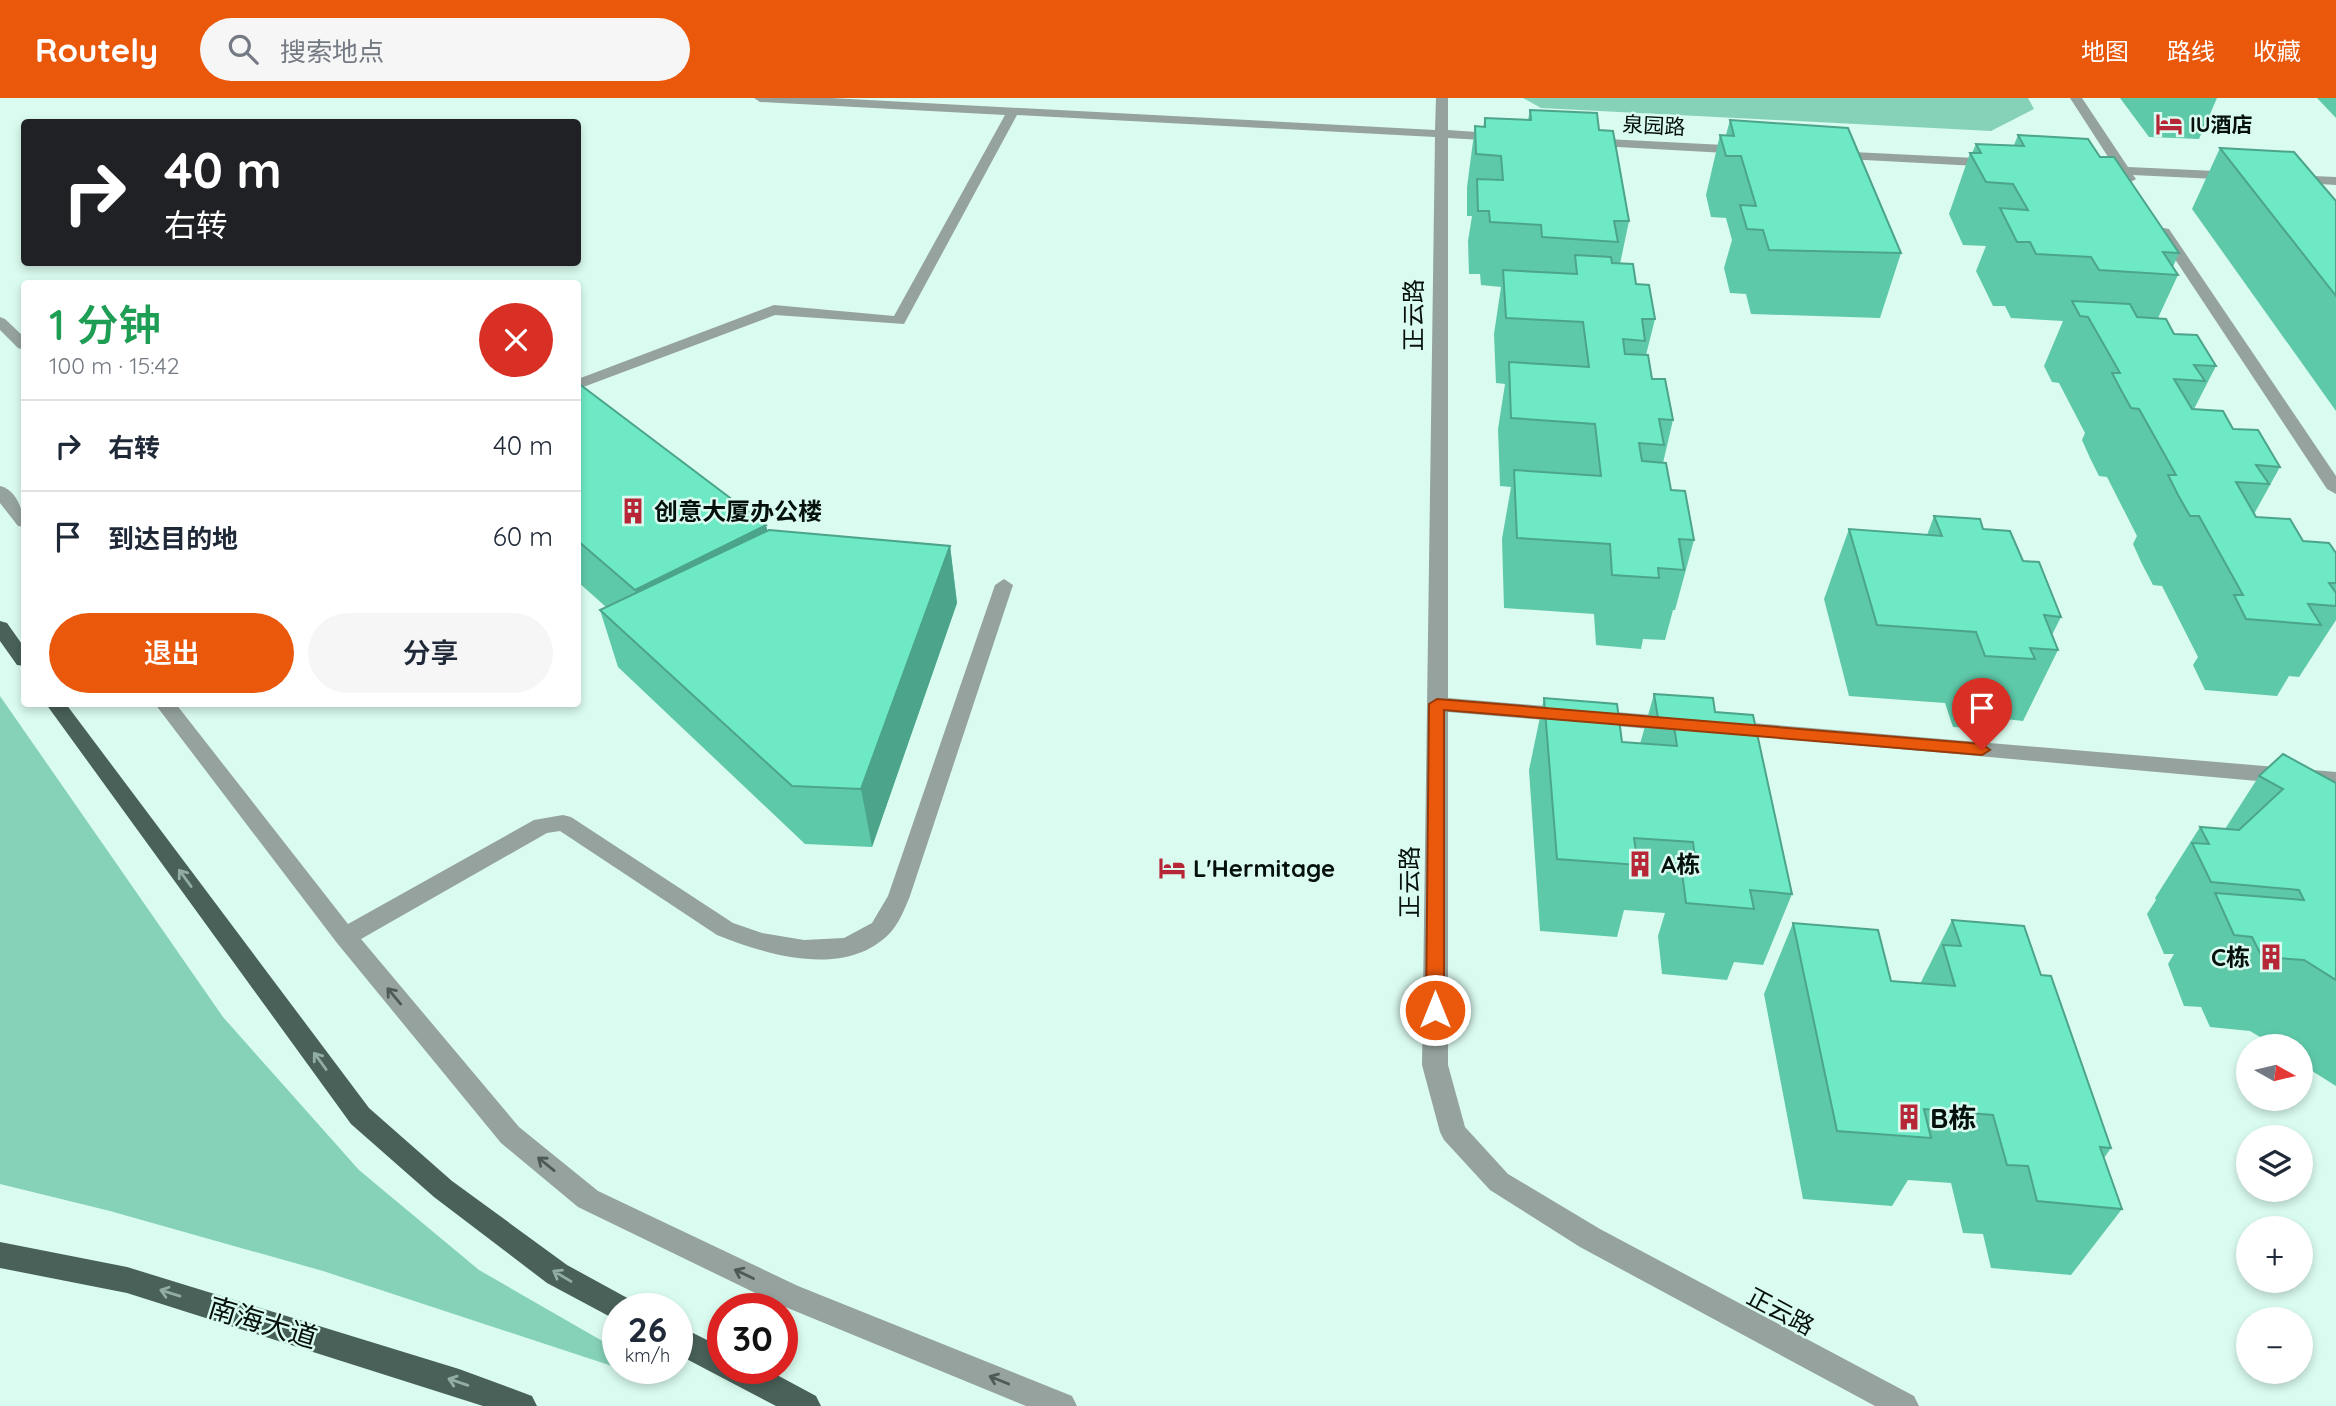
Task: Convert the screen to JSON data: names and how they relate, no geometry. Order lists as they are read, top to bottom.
{
  "streets": {
    "main road": ["南海大道"],
    "street": ["泉园路", "正云路"]
  },
  "one_way": ["南海大道"],
  "places": {
    "hotel": ["IU酒店", "L'Hermitage"],
    "building": [
      "创意大厦办公楼",
      "A栋",
      "C栋",
      "B栋"
    ]
  },
  "north": "right",
  "page": {
    "header": "Routely",
    "search": "搜索地点",
    "nav": ["地图", "路线", "收藏"],
    "turn": ["40 m", "右转"],
    "heading": ["1 分钟", "100 m · 15:42"],
    "list": [
      {
        "name": "右转",
        "value": "40 m"
      },
      {
        "name": "到达目的地",
        "value": "60 m"
      }
    ],
    "buttons": ["退出", "分享"],
    "map_buttons": ["+", "−"],
    "speed": "26 km/h",
    "limit": "30"
  }
}
